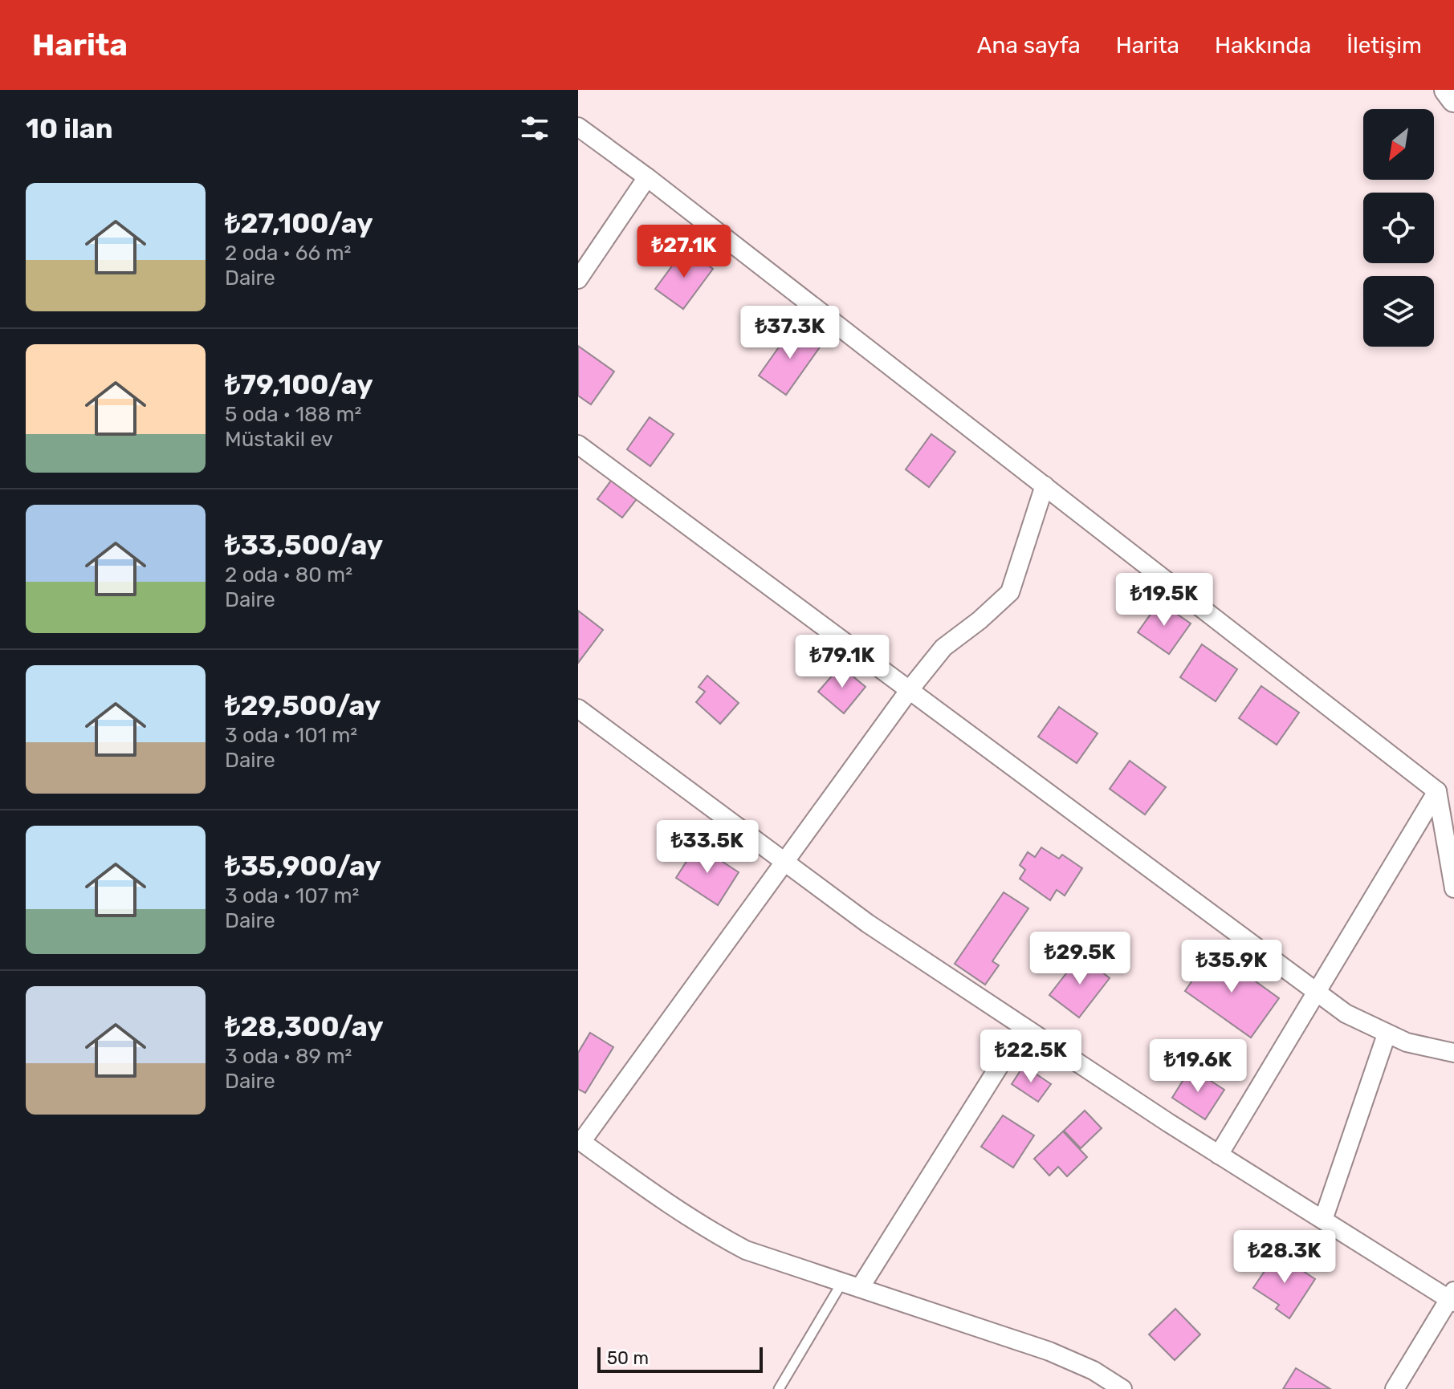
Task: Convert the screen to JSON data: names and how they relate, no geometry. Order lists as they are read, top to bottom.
{
  "scale_bar": "50 m",
  "north": "bottom left",
  "page": {
    "header": "Harita",
    "nav": [
      "Ana sayfa",
      "Harita",
      "Hakkında",
      "İletişim"
    ],
    "heading": "10 ilan",
    "list": [
      {
        "name": "₺27,100/ay",
        "note": "2 oda · 66 m² · Daire"
      },
      {
        "name": "₺79,100/ay",
        "note": "5 oda · 188 m² · Müstakil ev"
      },
      {
        "name": "₺33,500/ay",
        "note": "2 oda · 80 m² · Daire"
      },
      {
        "name": "₺29,500/ay",
        "note": "3 oda · 101 m² · Daire"
      },
      {
        "name": "₺35,900/ay",
        "note": "3 oda · 107 m² · Daire"
      },
      {
        "name": "₺28,300/ay",
        "note": "3 oda · 89 m² · Daire"
      }
    ],
    "price": [
      "₺27.1K",
      "₺37.3K",
      "₺19.5K",
      "₺79.1K",
      "₺33.5K",
      "₺29.5K",
      "₺35.9K",
      "₺22.5K",
      "₺19.6K",
      "₺28.3K"
    ],
    "scale": "50 m"
  }
}
